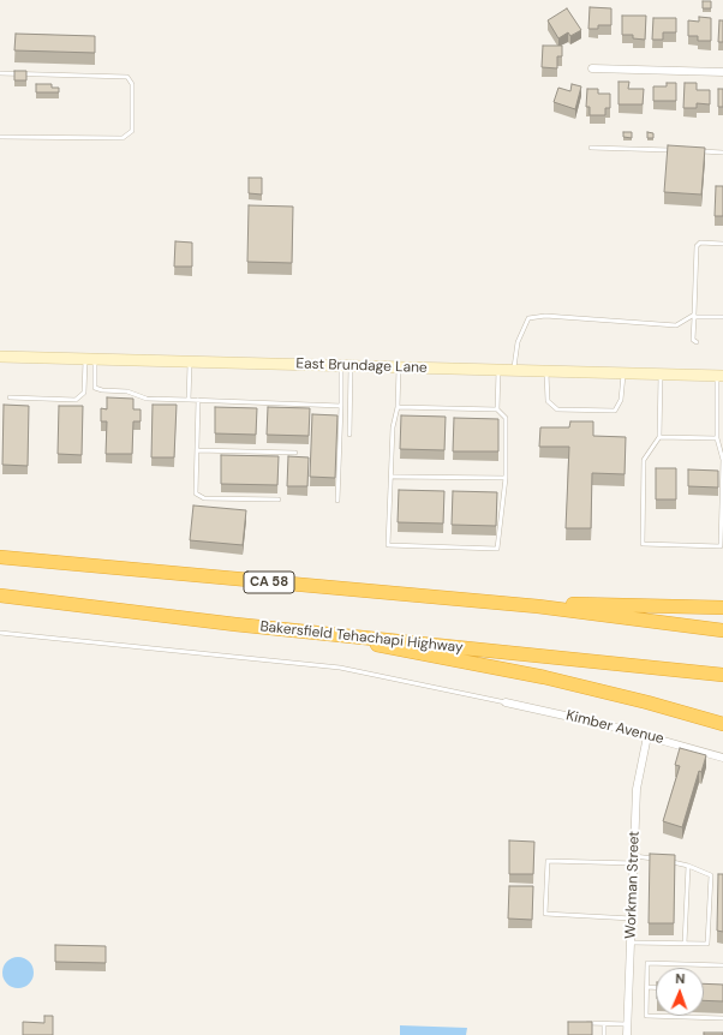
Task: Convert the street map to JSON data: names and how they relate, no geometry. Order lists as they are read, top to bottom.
{
  "streets": {
    "highway": ["CA 58", "Bakersfield Tehachapi Highway"],
    "main road": ["East Brundage Lane"],
    "street": ["Kimber Avenue", "Workman Street"]
  },
  "crossings": [
    ["Kimber Avenue", "Workman Street"]
  ],
  "north": "top"
}
